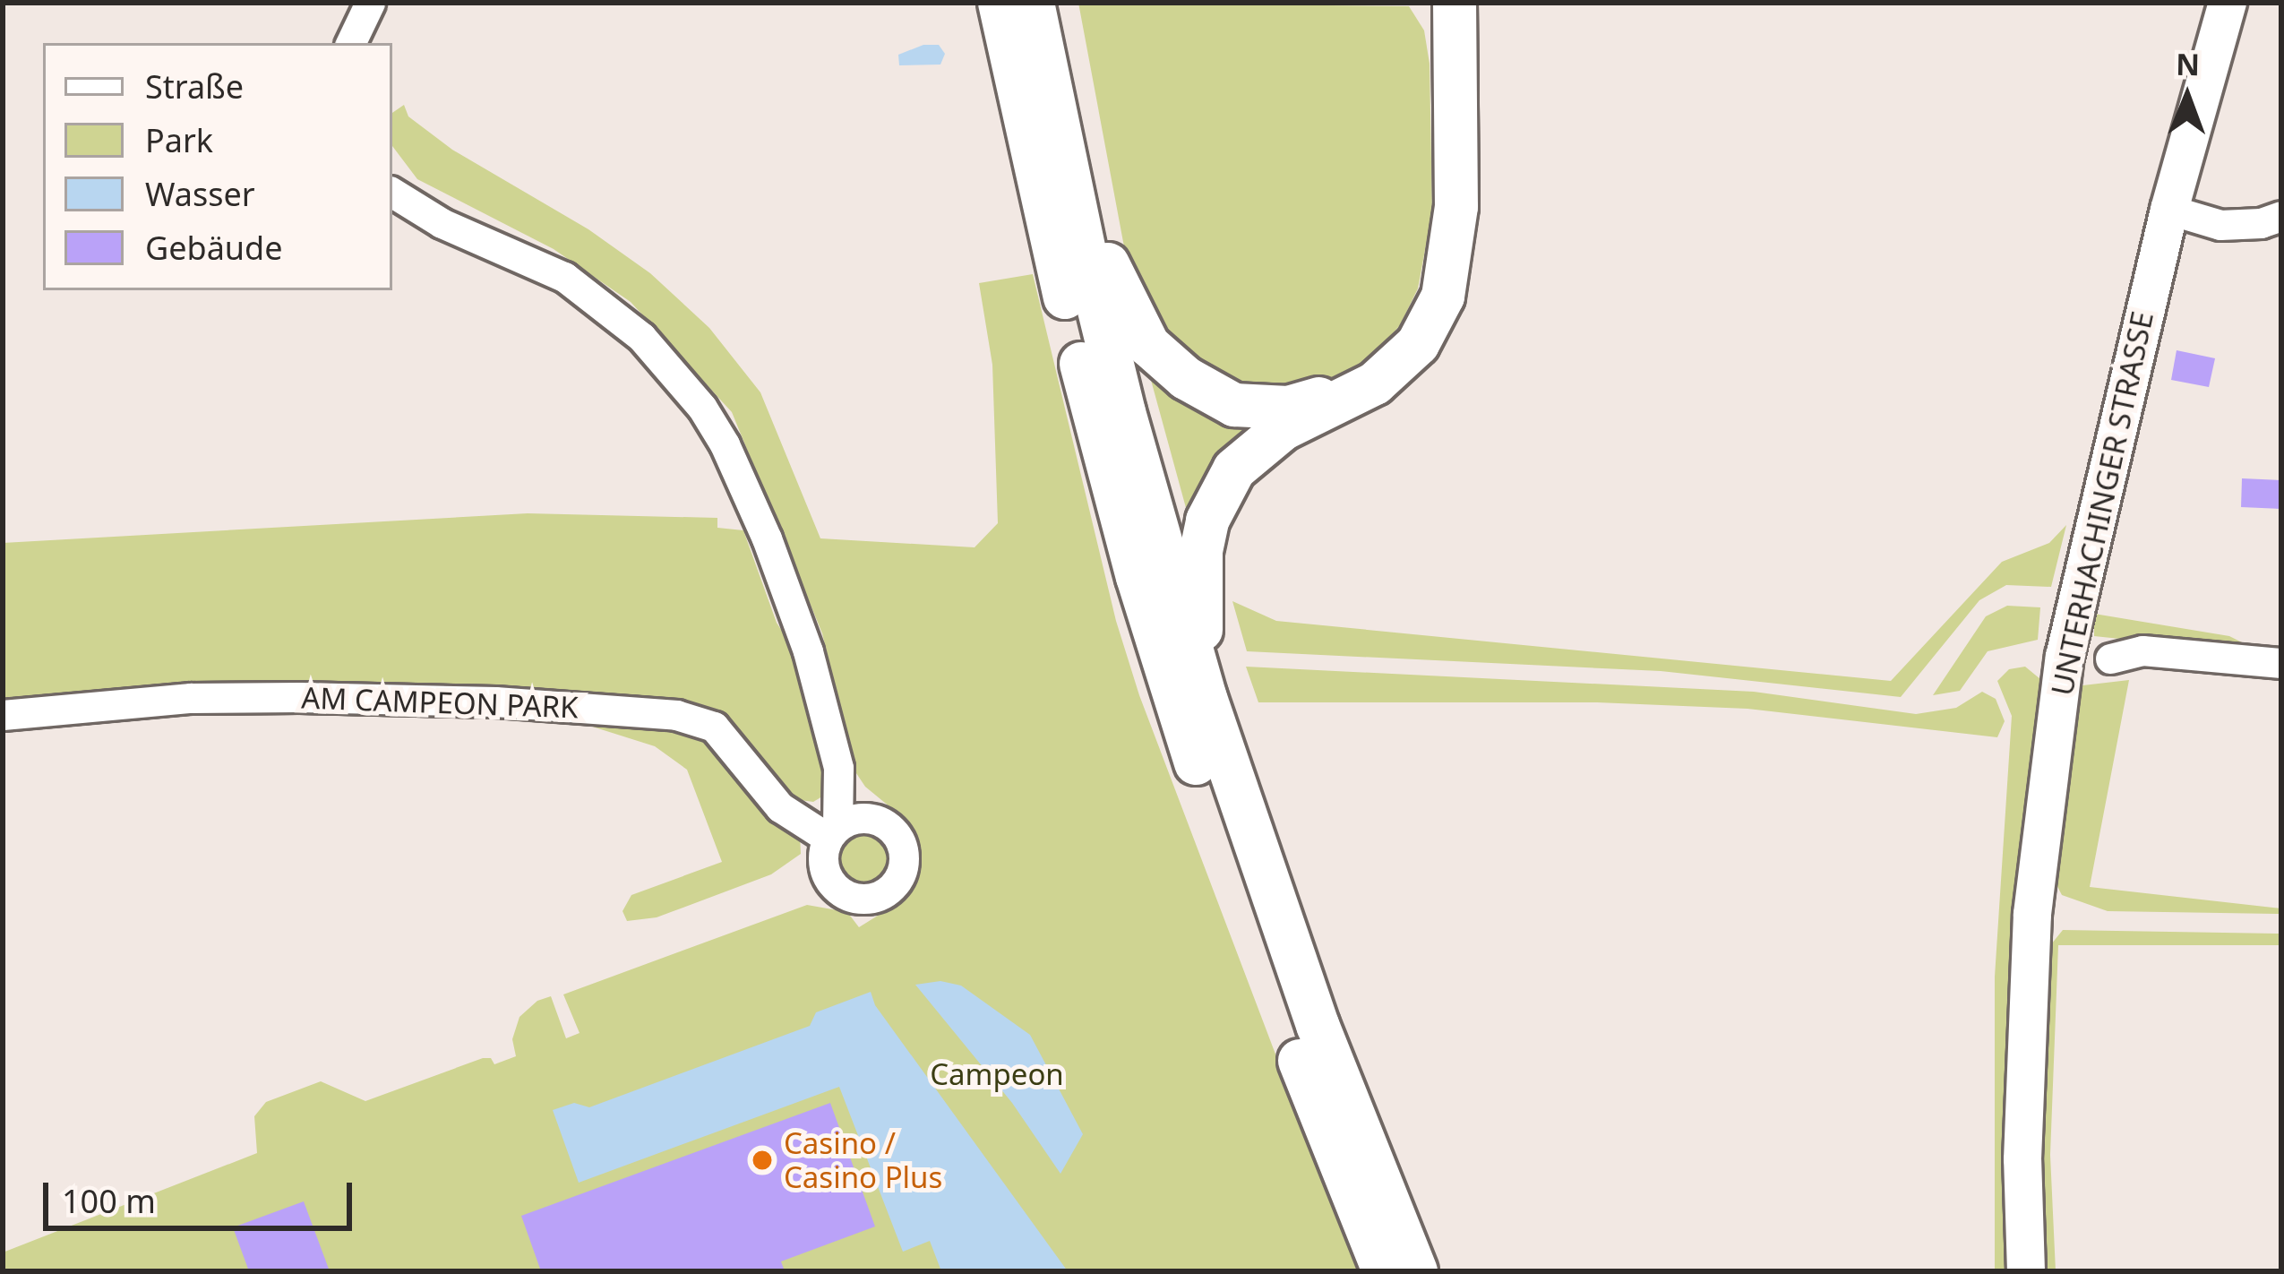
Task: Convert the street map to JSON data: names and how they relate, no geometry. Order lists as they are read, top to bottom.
{
  "streets": {
    "main road": ["UNTERHACHINGER STRASSE"],
    "street": ["AM CAMPEON PARK"]
  },
  "parks": ["Campeon"],
  "places": ["Casino / Casino Plus"],
  "legend": [
    "Straße",
    "Park",
    "Wasser",
    "Gebäude"
  ],
  "scale_bar": "100 m",
  "north": "top"
}
